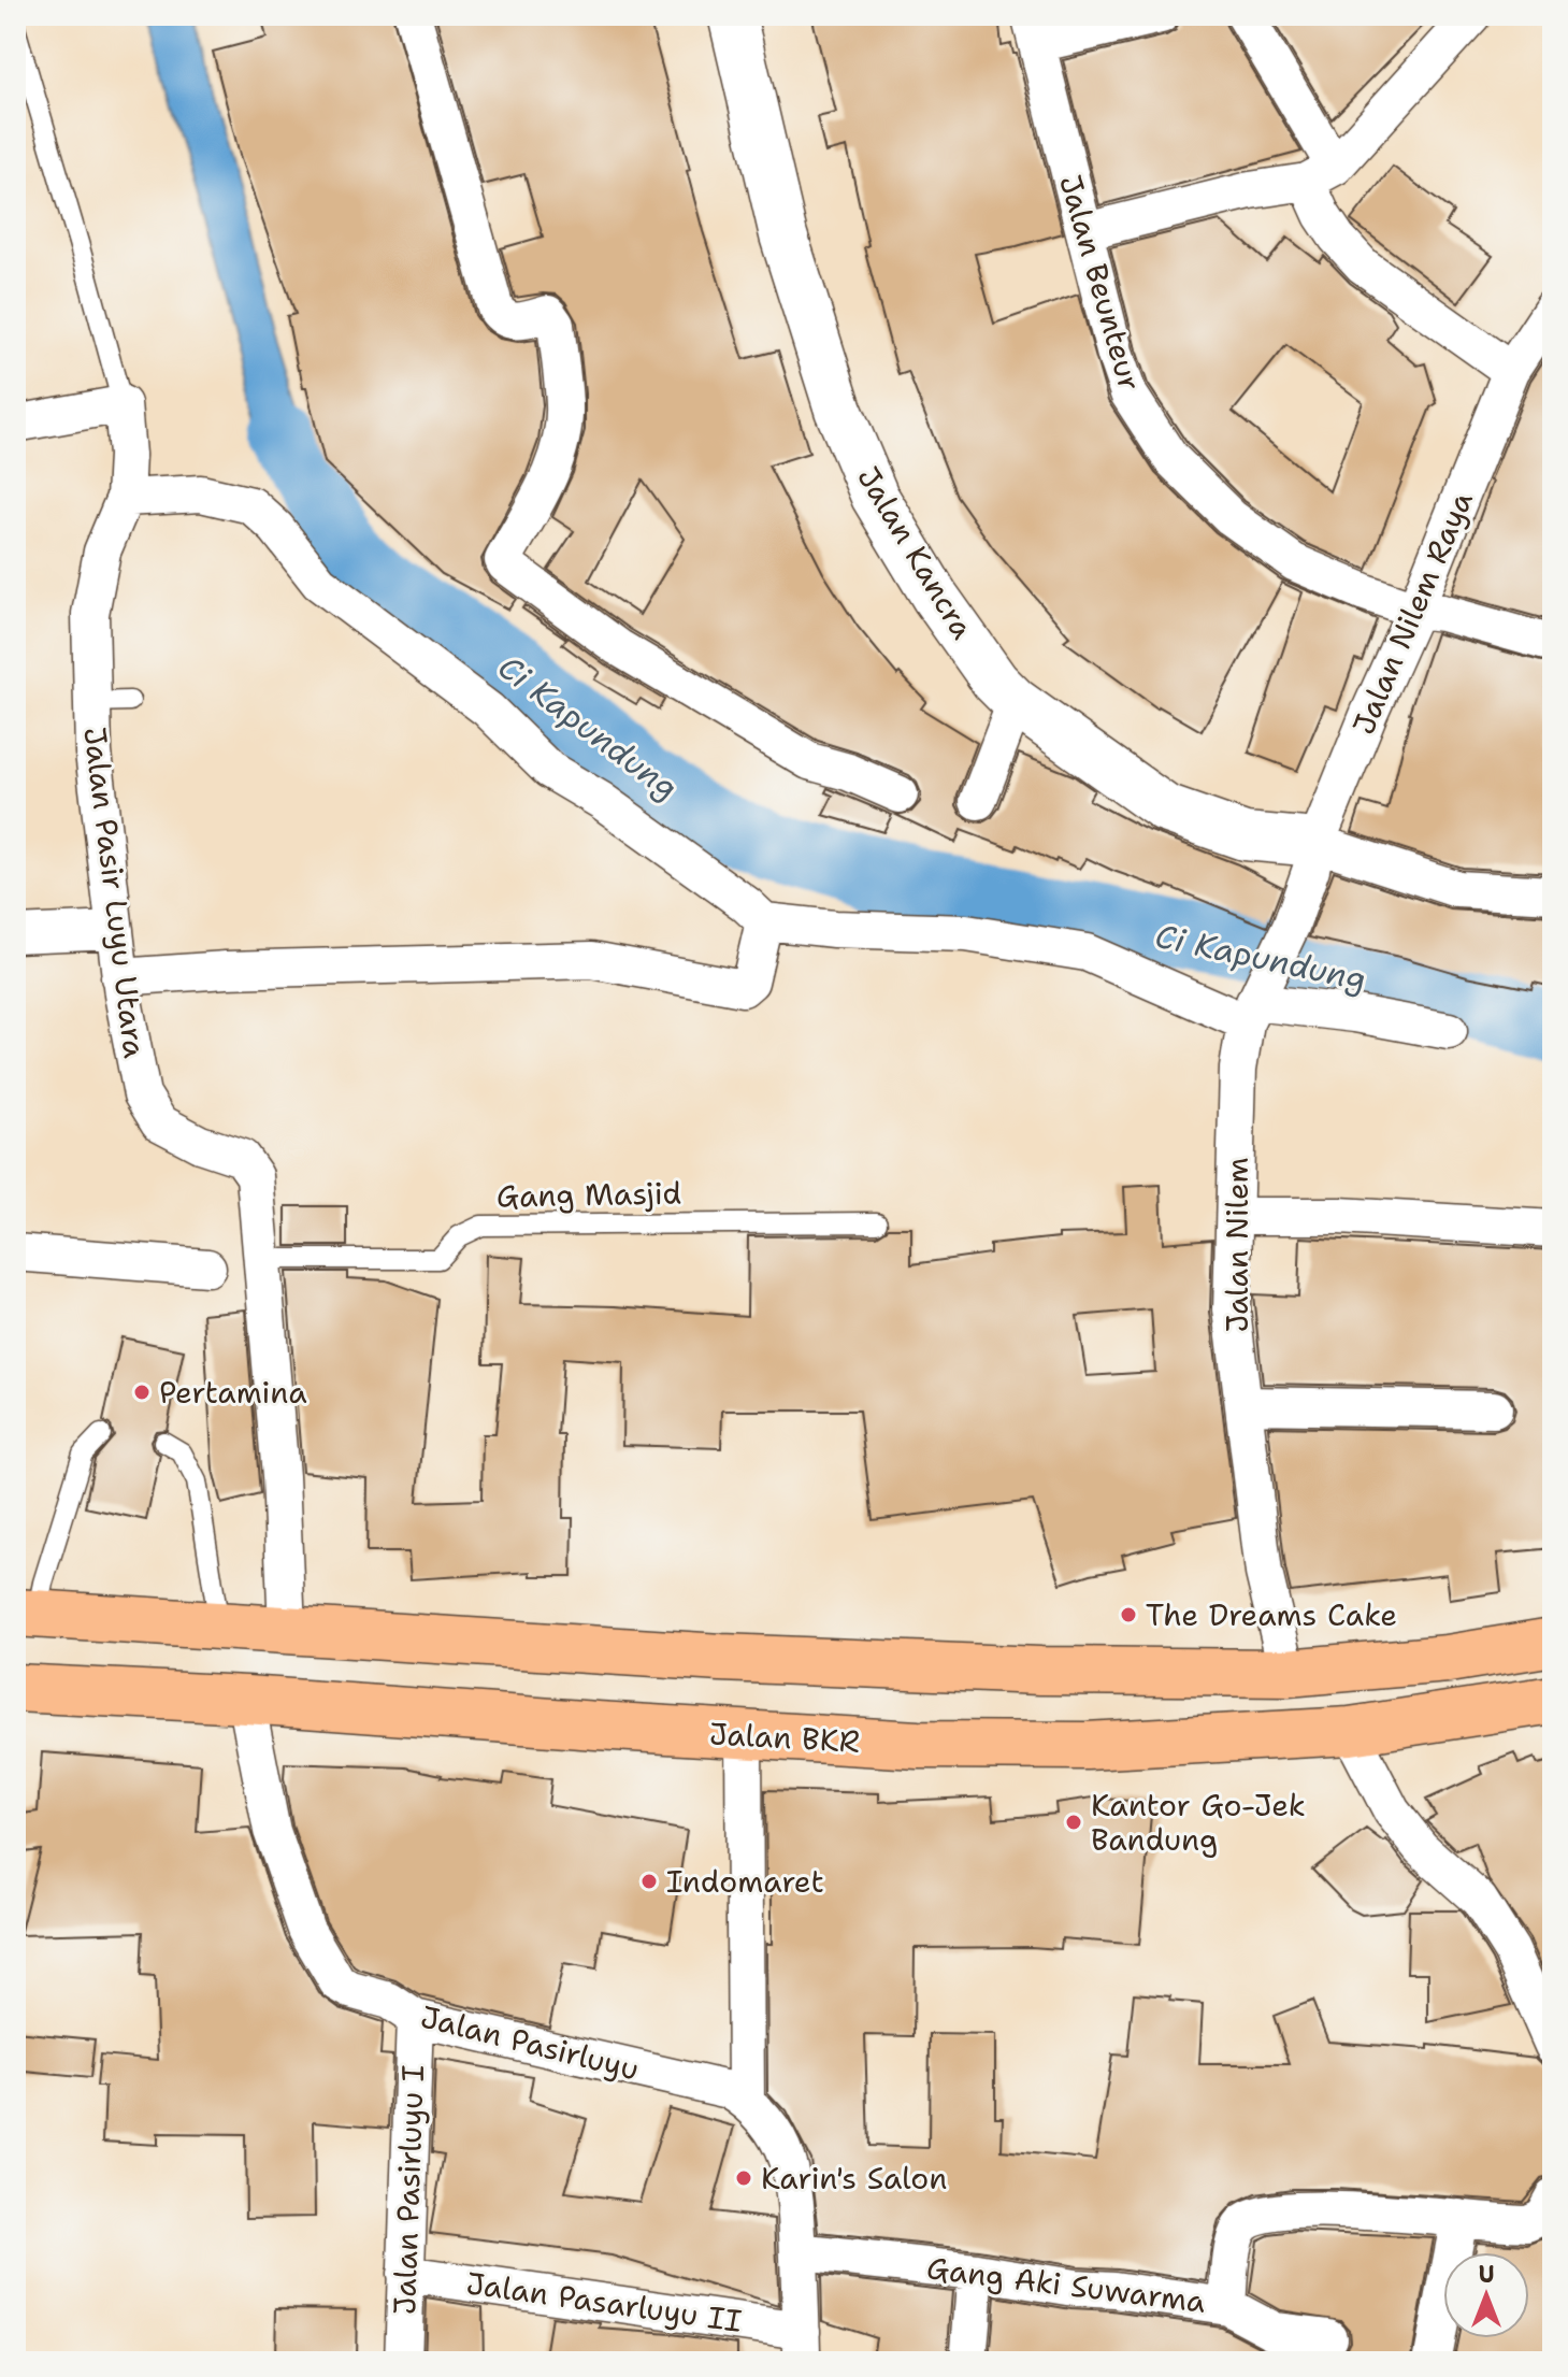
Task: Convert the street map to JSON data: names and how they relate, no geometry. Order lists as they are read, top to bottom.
{
  "streets": {
    "main road": ["Jalan BKR"],
    "street": [
      "Jalan Beunteur",
      "Jalan Kancra",
      "Jalan Nilem Raya",
      "Jalan Pasir Luyu Utara",
      "Jalan Nilem",
      "Jalan Pasirluyu",
      "Jalan Pasirluyu I",
      "Gang Aki Suwarma",
      "Jalan Pasarluyu II"
    ],
    "lane": ["Gang Masjid"]
  },
  "crossings": [
    ["Jalan Beunteur", "Jalan Nilem Raya"],
    ["Jalan Kancra", "Jalan Nilem Raya"],
    ["Jalan Nilem Raya", "Jalan Nilem"],
    ["Jalan Pasir Luyu Utara", "Gang Masjid"],
    ["Jalan BKR", "Jalan Pasirluyu"],
    ["Jalan Pasirluyu", "Jalan Pasirluyu I"],
    ["Jalan Pasirluyu", "Gang Aki Suwarma"],
    ["Jalan Pasirluyu", "Jalan Pasarluyu II"],
    ["Jalan Pasirluyu I", "Jalan Pasarluyu II"]
  ],
  "water": ["Ci Kapundung"],
  "places": [
    "Pertamina",
    "The Dreams Cake",
    "Kantor Go-Jek Bandung",
    "Indomaret",
    "Karin's Salon"
  ],
  "north": "top"
}
